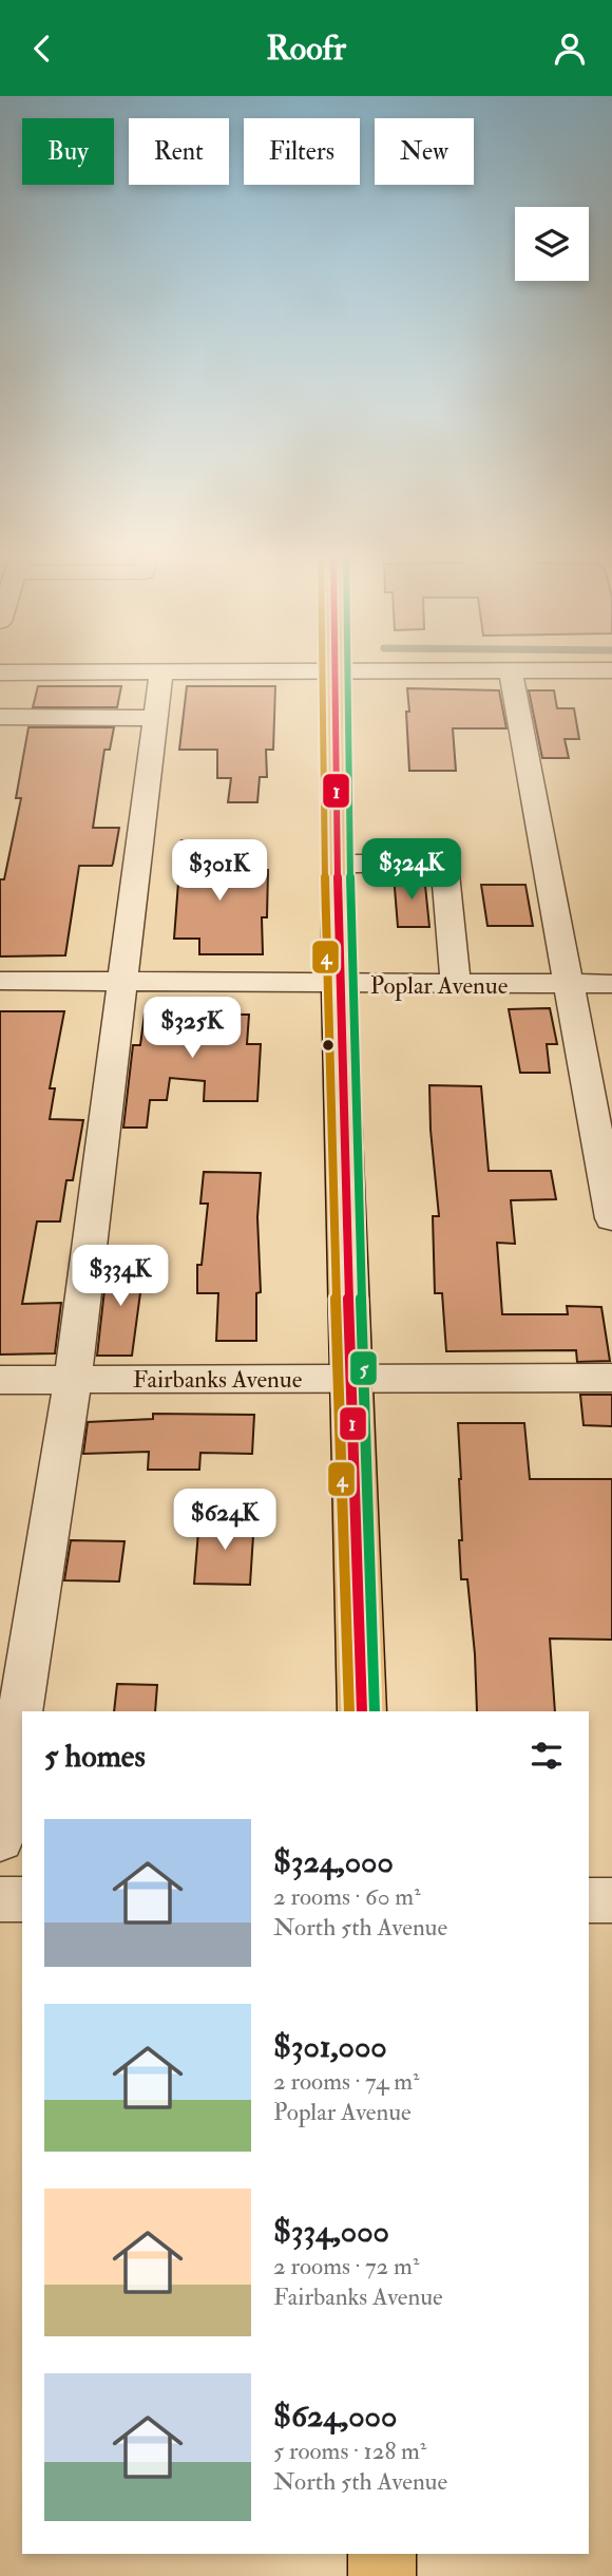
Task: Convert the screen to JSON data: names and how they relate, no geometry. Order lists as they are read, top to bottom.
{
  "streets": {
    "street": ["Poplar Avenue", "Fairbanks Avenue"]
  },
  "lines": ["transit line 1", "transit line 4", "transit line 5"],
  "page": {
    "header": "Roofr",
    "chip": [
      "Buy",
      "Rent",
      "Filters",
      "New"
    ],
    "price": [
      "$324K",
      "$301K",
      "$325K",
      "$334K",
      "$624K"
    ],
    "heading": "5 homes",
    "list": [
      {
        "name": "$324,000",
        "note": "2 rooms · 60 m² · North 5th Avenue"
      },
      {
        "name": "$301,000",
        "note": "2 rooms · 74 m² · Poplar Avenue"
      },
      {
        "name": "$334,000",
        "note": "2 rooms · 72 m² · Fairbanks Avenue"
      },
      {
        "name": "$624,000",
        "note": "5 rooms · 128 m² · North 5th Avenue"
      }
    ]
  }
}
